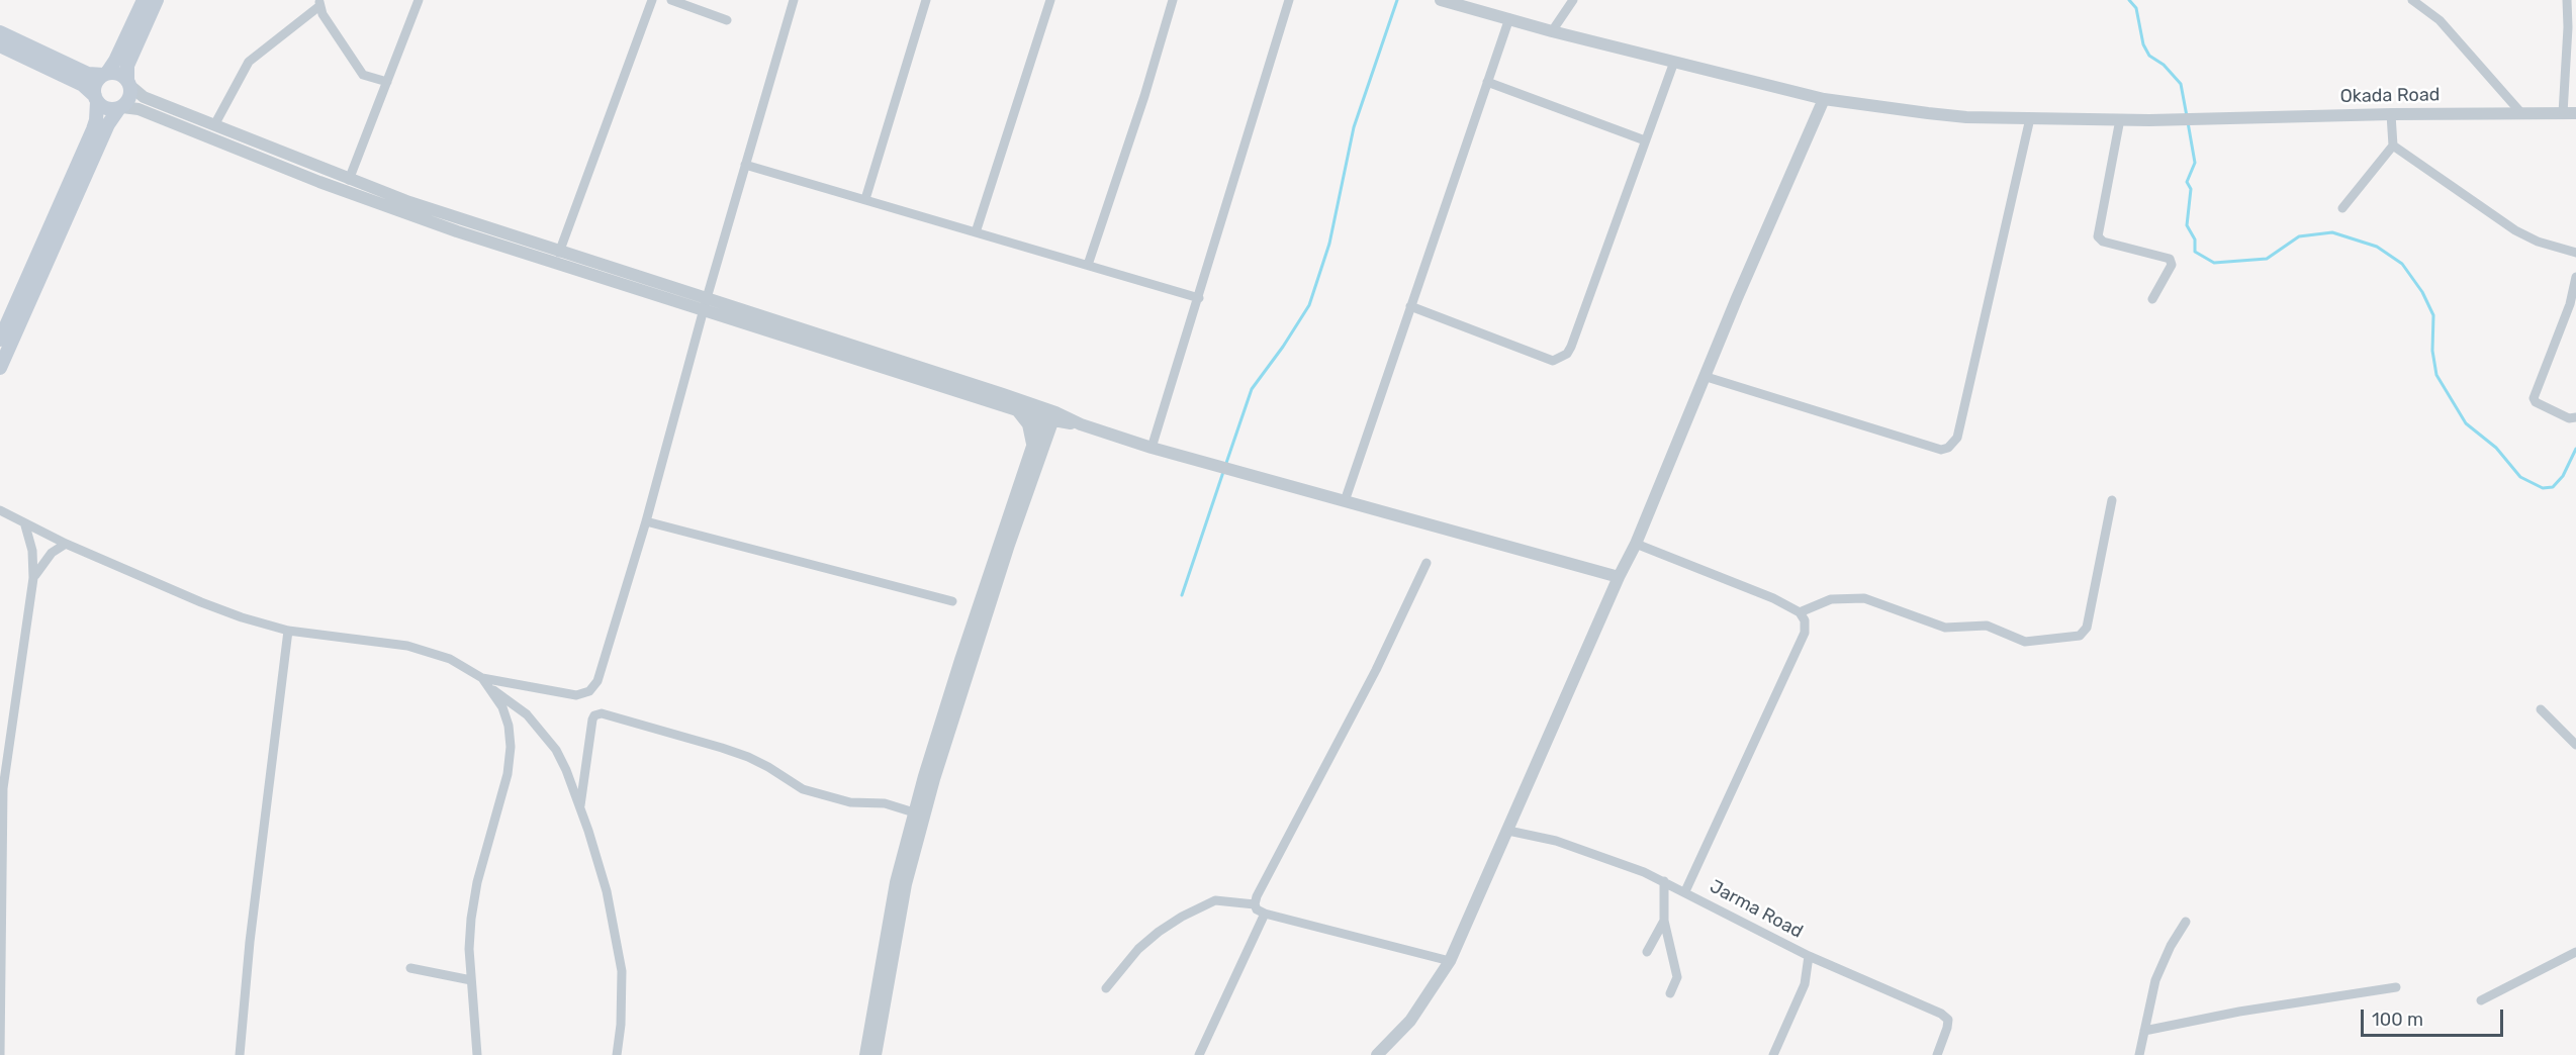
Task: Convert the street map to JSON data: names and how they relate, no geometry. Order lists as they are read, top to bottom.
{
  "streets": {
    "street": ["Okada Road", "Jarma Road"]
  },
  "scale_bar": "100 m"
}
